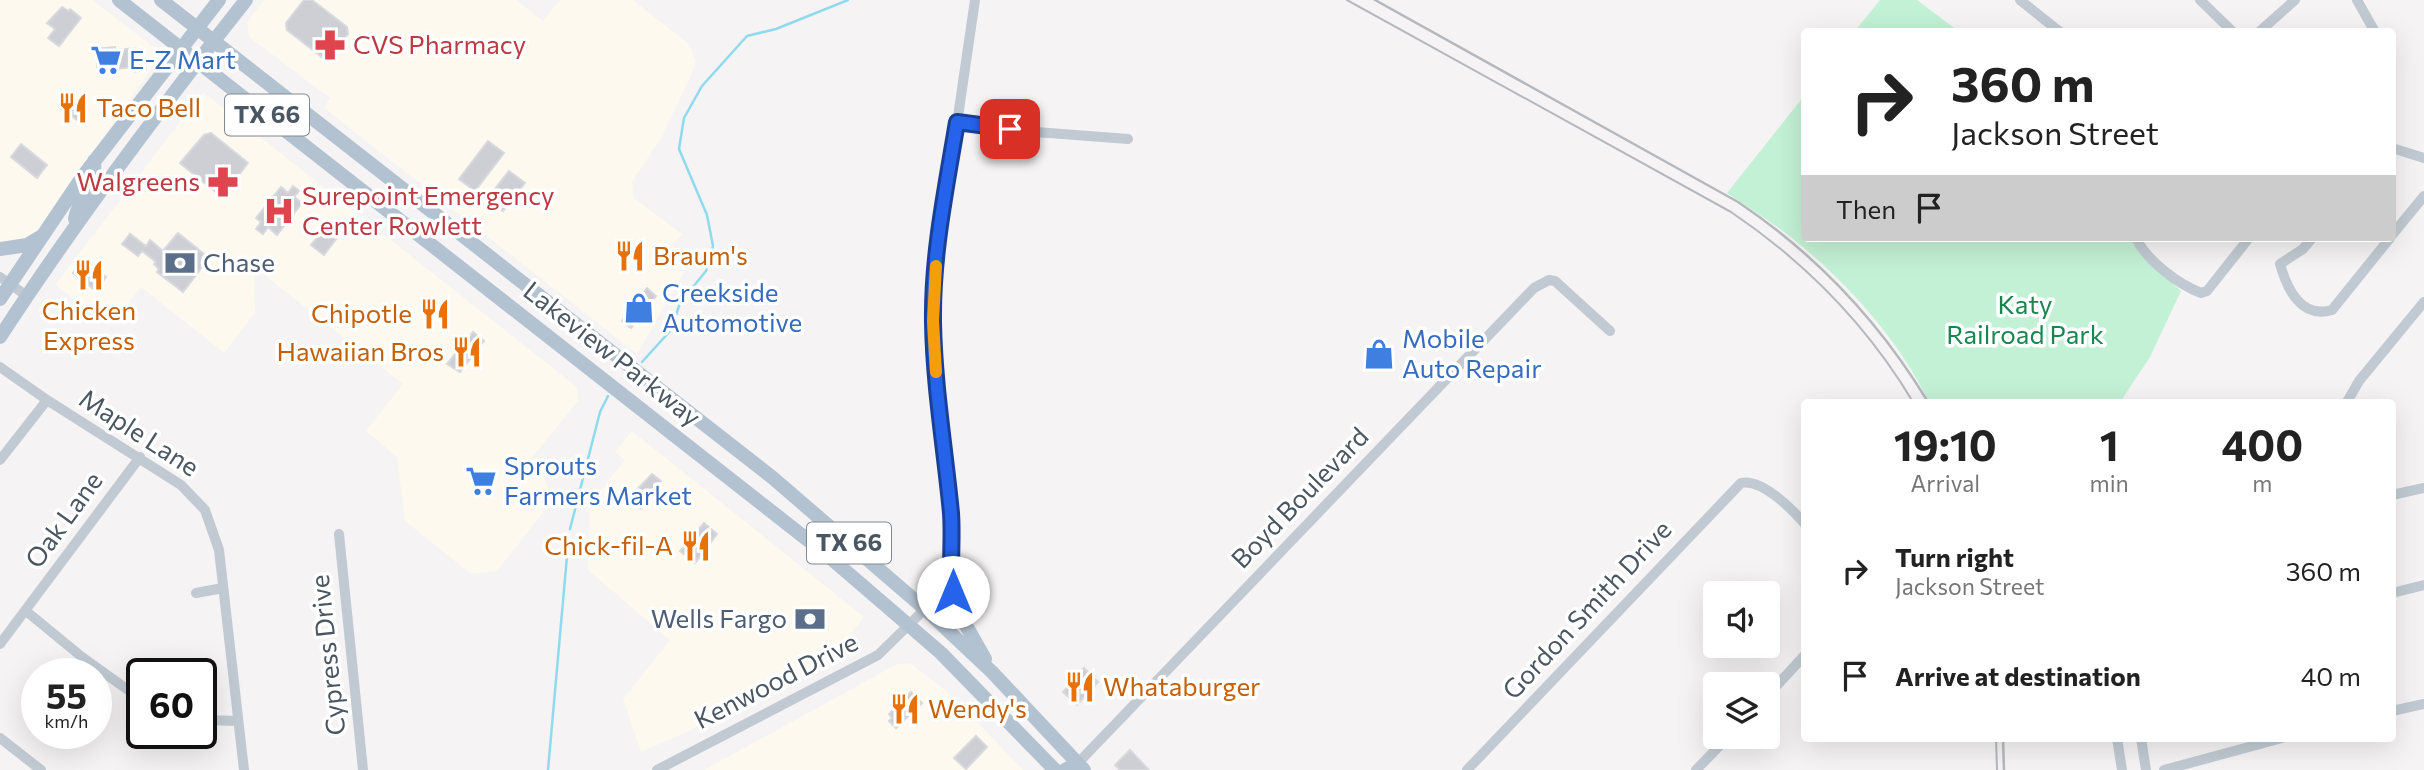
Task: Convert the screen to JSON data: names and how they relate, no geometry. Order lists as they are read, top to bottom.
{
  "streets": {
    "main road": ["TX 66", "Lakeview Parkway"],
    "street": [
      "Maple Lane",
      "Boyd Boulevard",
      "Oak Lane",
      "Gordon Smith Drive",
      "Cypress Drive",
      "Kenwood Drive"
    ]
  },
  "crossings": [
    ["Lakeview Parkway", "Boyd Boulevard"],
    ["Lakeview Parkway", "Kenwood Drive"],
    ["Maple Lane", "Oak Lane"]
  ],
  "parks": ["Katy Railroad Park"],
  "places": {
    "pharmacy": ["CVS Pharmacy", "Walgreens"],
    "supermarket": ["E-Z Mart", "Sprouts Farmers Market"],
    "restaurant": [
      "Taco Bell",
      "Braum's",
      "Chicken Express",
      "Chipotle",
      "Hawaiian Bros",
      "Chick-fil-A",
      "Whataburger",
      "Wendy's"
    ],
    "hospital": ["Surepoint Emergency Center Rowlett"],
    "bank": ["Chase", "Wells Fargo"],
    "shop": ["Creekside Automotive", "Mobile Auto Repair"]
  },
  "page": {
    "turn": ["360 m", "Jackson Street"],
    "then": "Then",
    "eta": [
      "19:10",
      "Arrival",
      "1",
      "min",
      "400",
      "m"
    ],
    "list": [
      {
        "name": "Turn right",
        "note": "Jackson Street",
        "value": "360 m"
      },
      {
        "name": "Arrive at destination",
        "value": "40 m"
      }
    ],
    "speed": "55 km/h",
    "limit": "60"
  }
}
